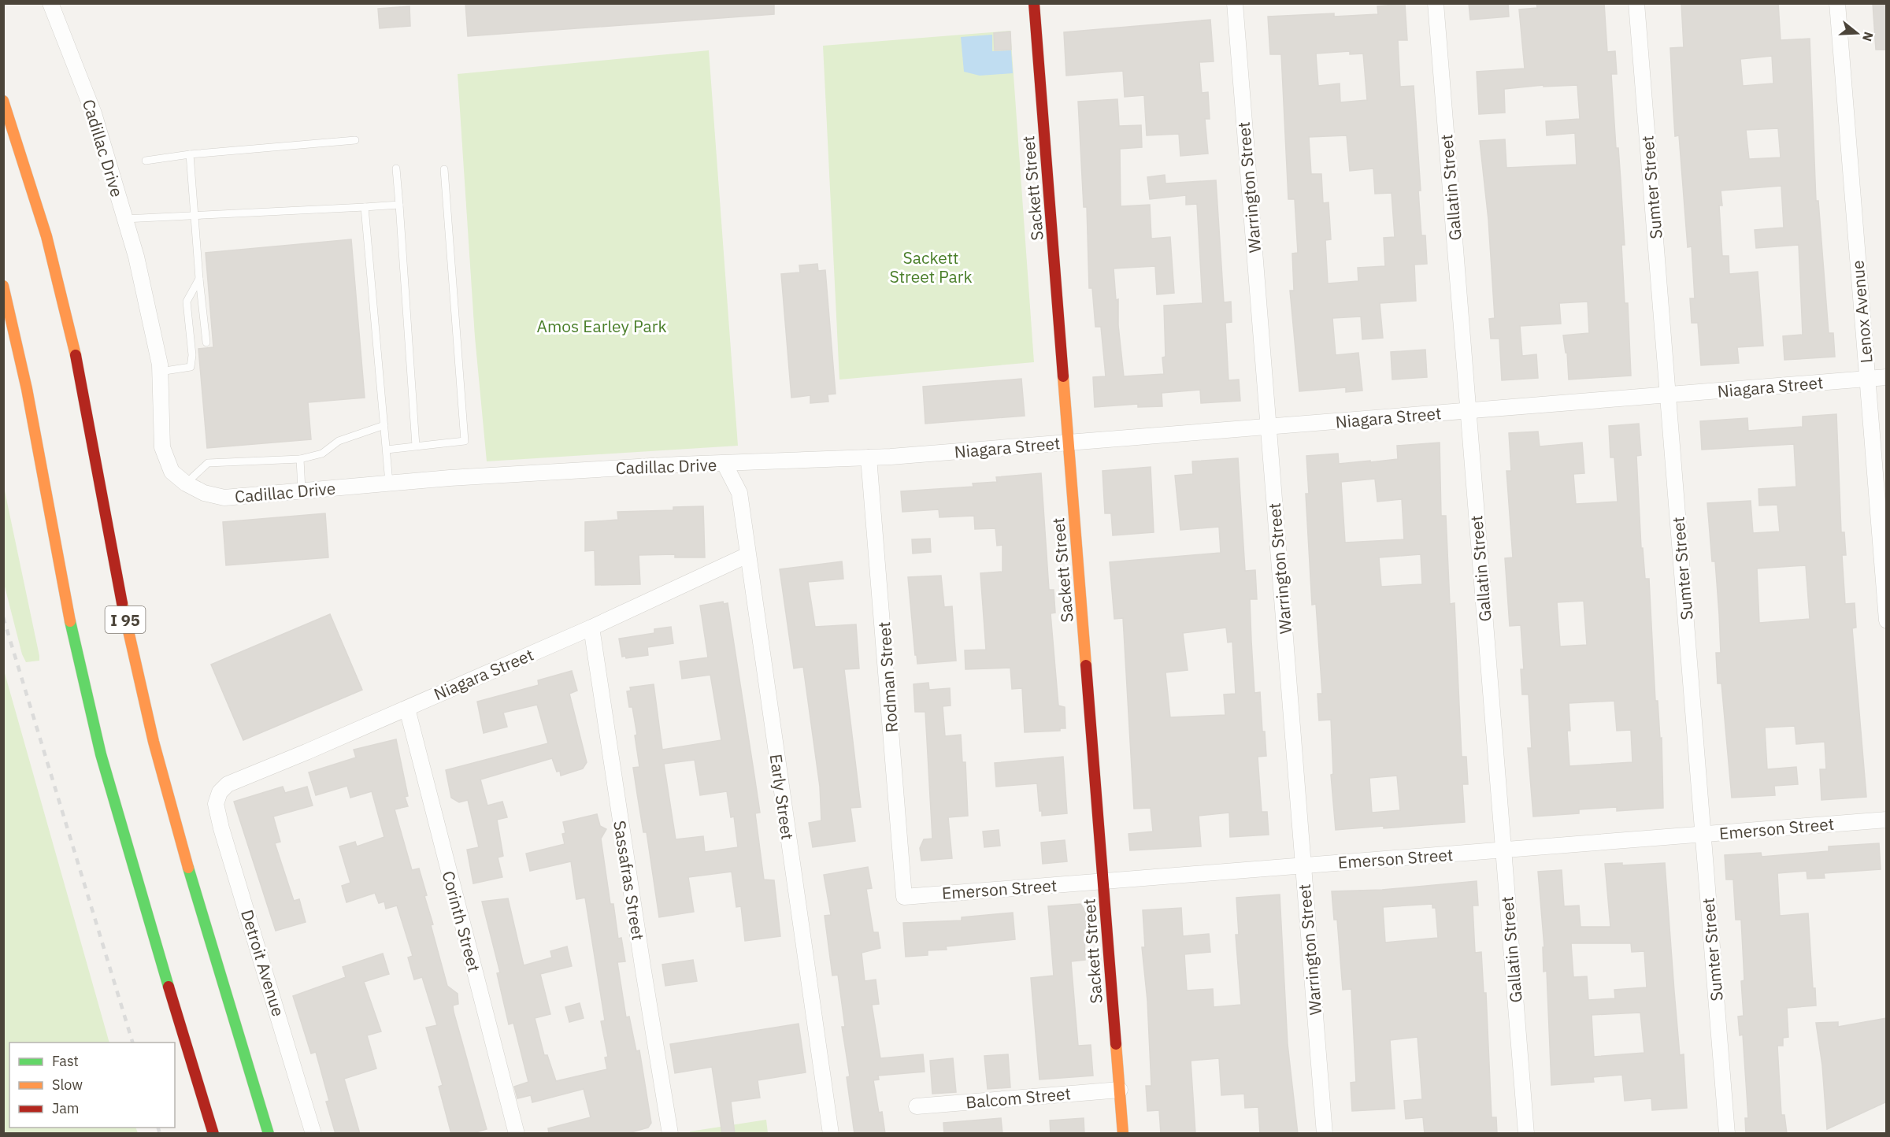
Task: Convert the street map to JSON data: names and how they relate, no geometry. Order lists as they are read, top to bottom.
{
  "streets": {
    "main road": ["Sackett Street", "I 95"],
    "street": [
      "Cadillac Drive",
      "Warrington Street",
      "Gallatin Street",
      "Sumter Street",
      "Lenox Avenue",
      "Niagara Street",
      "Rodman Street",
      "Early Street",
      "Emerson Street",
      "Sassafras Street",
      "Corinth Street",
      "Detroit Avenue",
      "Balcom Street"
    ]
  },
  "crossings": [
    ["Cadillac Drive", "Niagara Street"],
    ["Cadillac Drive", "Rodman Street"],
    ["Cadillac Drive", "Early Street"],
    ["Warrington Street", "Niagara Street"],
    ["Warrington Street", "Emerson Street"],
    ["Gallatin Street", "Niagara Street"],
    ["Gallatin Street", "Emerson Street"],
    ["Sumter Street", "Niagara Street"],
    ["Sumter Street", "Emerson Street"],
    ["Sackett Street", "Niagara Street"],
    ["Sackett Street", "Emerson Street"],
    ["Sackett Street", "Balcom Street"],
    ["Lenox Avenue", "Niagara Street"],
    ["Niagara Street", "Early Street"],
    ["Niagara Street", "Sassafras Street"],
    ["Niagara Street", "Corinth Street"],
    ["Niagara Street", "Detroit Avenue"],
    ["Rodman Street", "Emerson Street"]
  ],
  "parks": ["Sackett Street Park", "Amos Earley Park"],
  "legend": ["Fast", "Slow", "Jam"],
  "north": "right"
}
